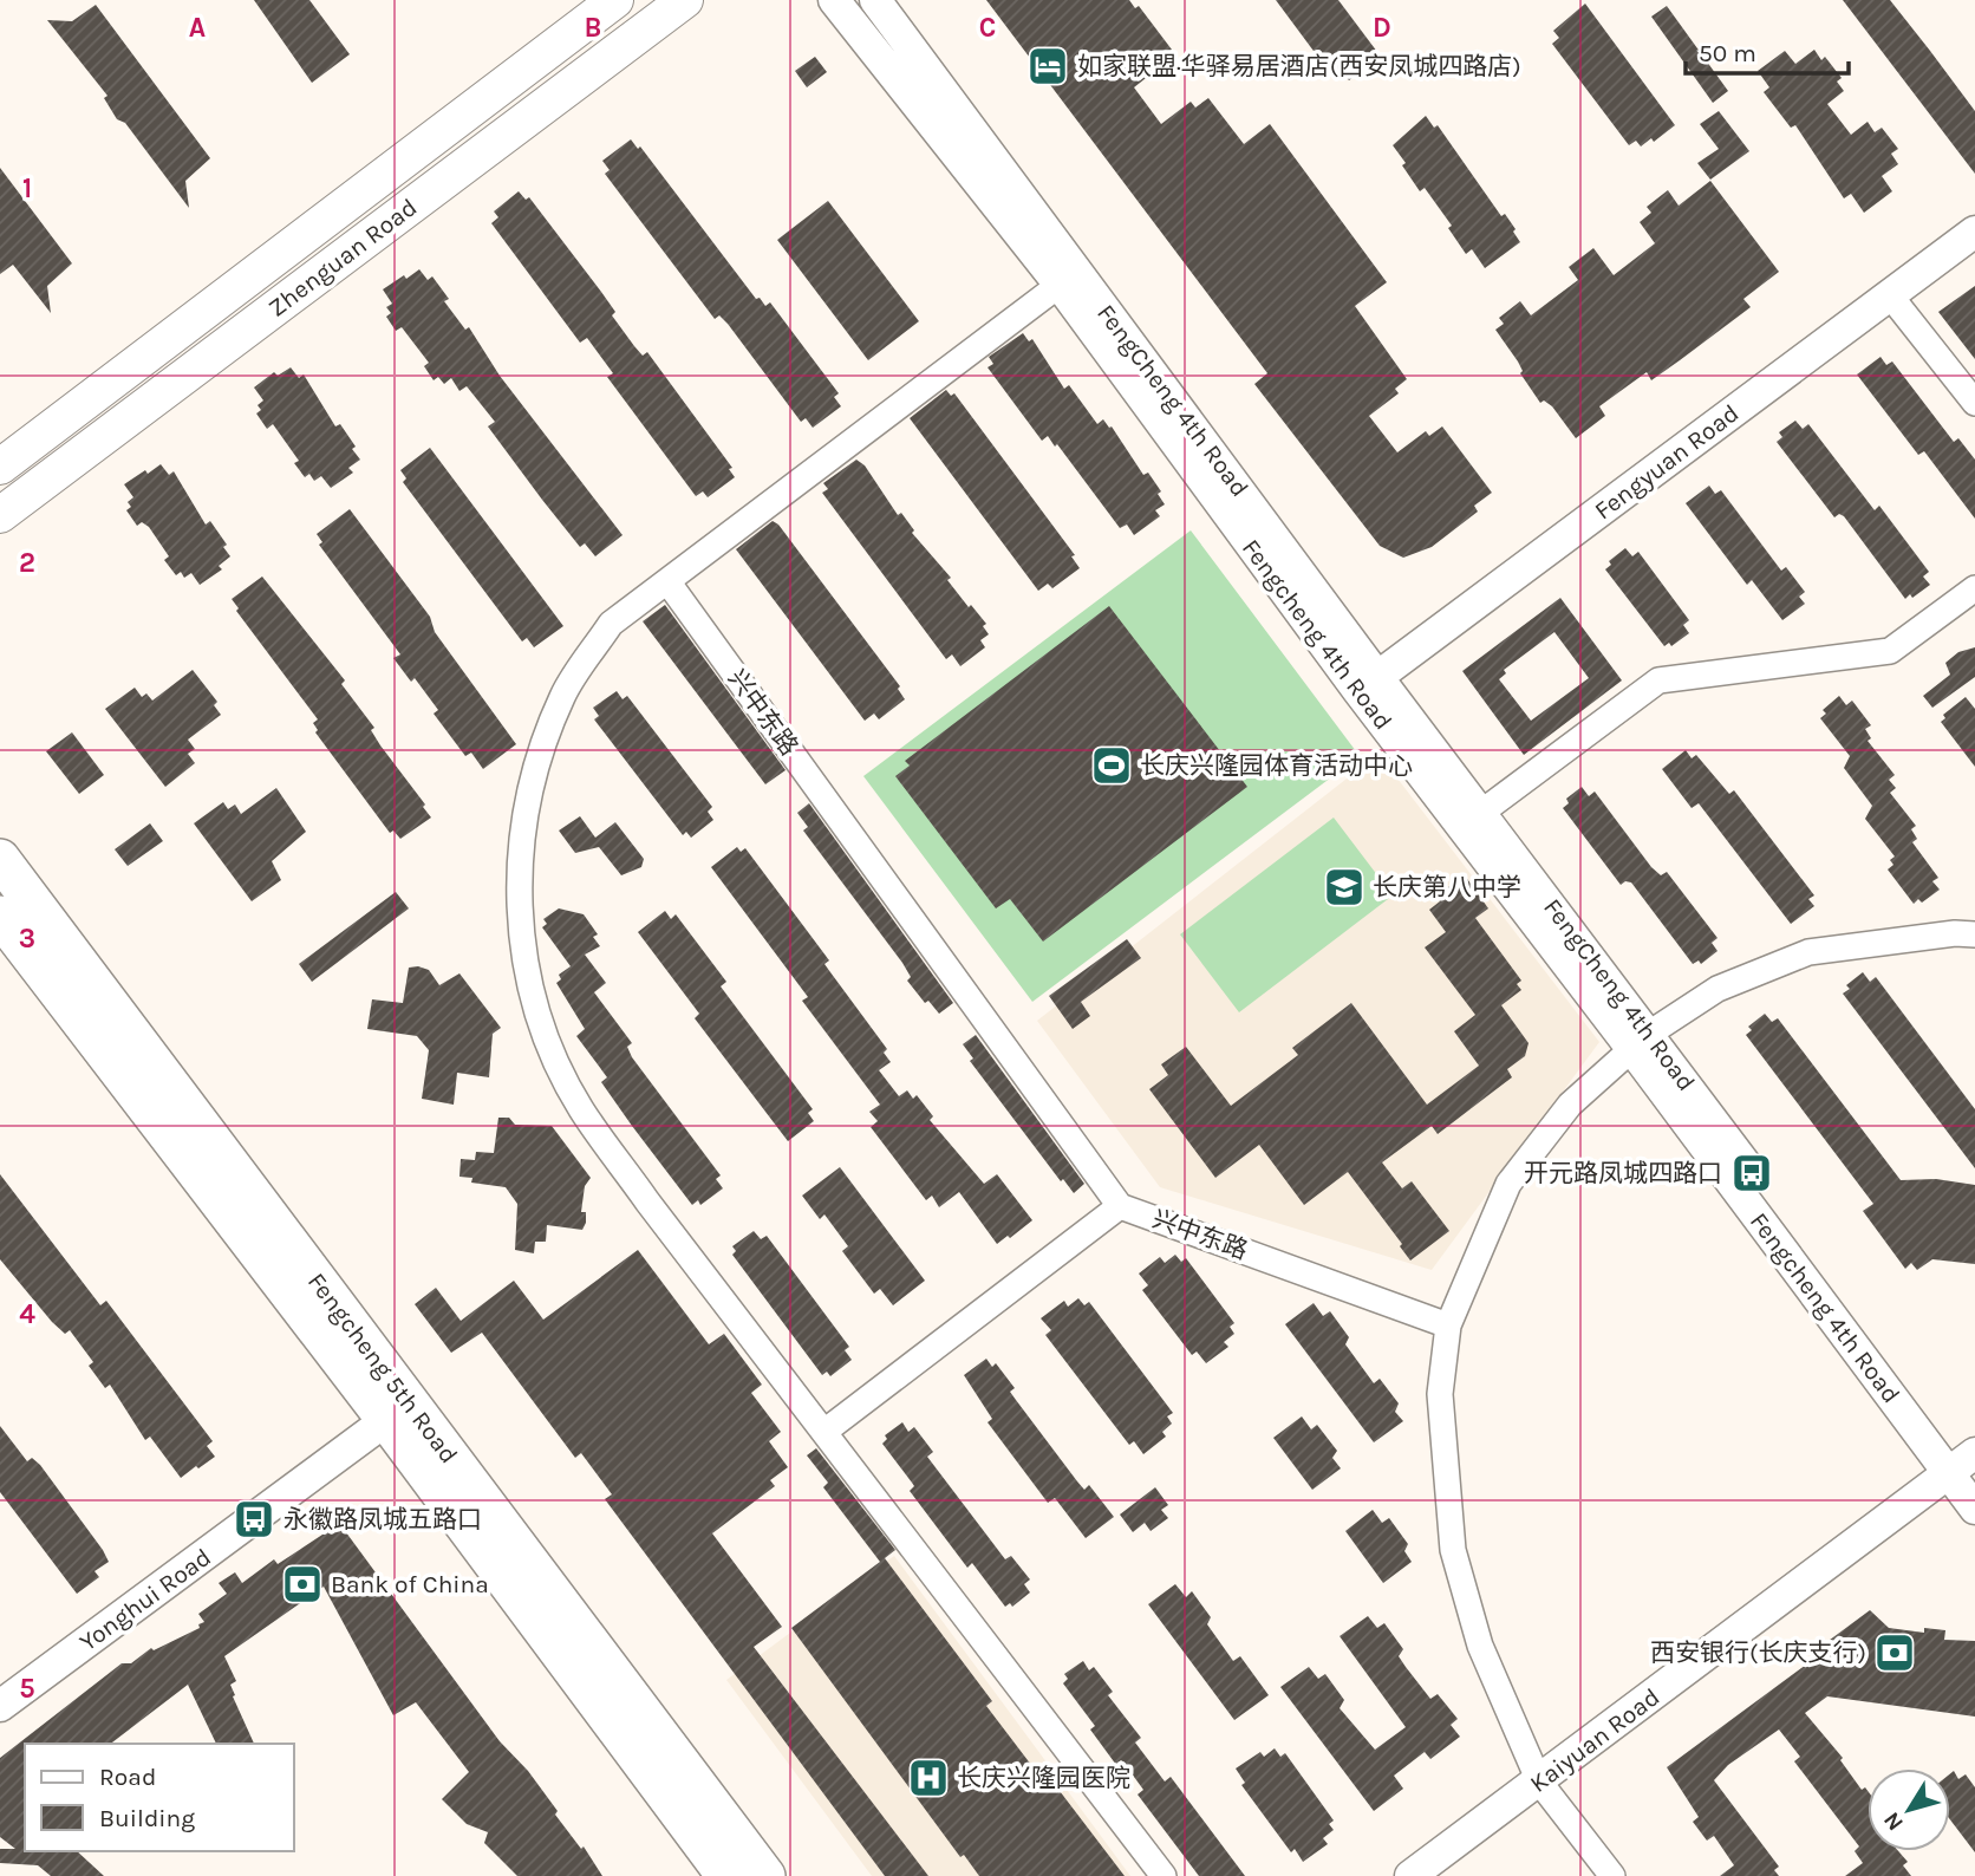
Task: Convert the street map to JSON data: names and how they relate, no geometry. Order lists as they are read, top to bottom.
{
  "streets": {
    "main road": ["Zhenguan Road", "Fengcheng 5th Road"],
    "street": [
      "FengCheng 4th Road",
      "Fengyuan Road",
      "Fengcheng 4th Road",
      "兴中东路",
      "Yonghui Road",
      "Kaiyuan Road"
    ]
  },
  "crossings": [
    ["FengCheng 4th Road", "Fengyuan Road"],
    ["FengCheng 4th Road", "Fengcheng 4th Road"],
    ["FengCheng 4th Road", "Kaiyuan Road"],
    ["Fengyuan Road", "Fengcheng 4th Road"],
    ["Fengcheng 5th Road", "Yonghui Road"]
  ],
  "places": {
    "hotel": ["如家联盟·华驿易居酒店(西安凤城四路店)"],
    "sports": ["长庆兴隆园体育活动中心"],
    "school or university": ["长庆第八中学"],
    "bus stop": ["开元路凤城四路口", "永徽路凤城五路口"],
    "bank": ["Bank of China", "西安银行(长庆支行)"],
    "hospital": ["长庆兴隆园医院"]
  },
  "legend": ["Road", "Building"],
  "scale_bar": "50 m",
  "north": "bottom left",
  "grid": {
    "columns": [
      "A",
      "B",
      "C",
      "D"
    ],
    "rows": [
      "1",
      "2",
      "3",
      "4",
      "5"
    ]
  }
}
